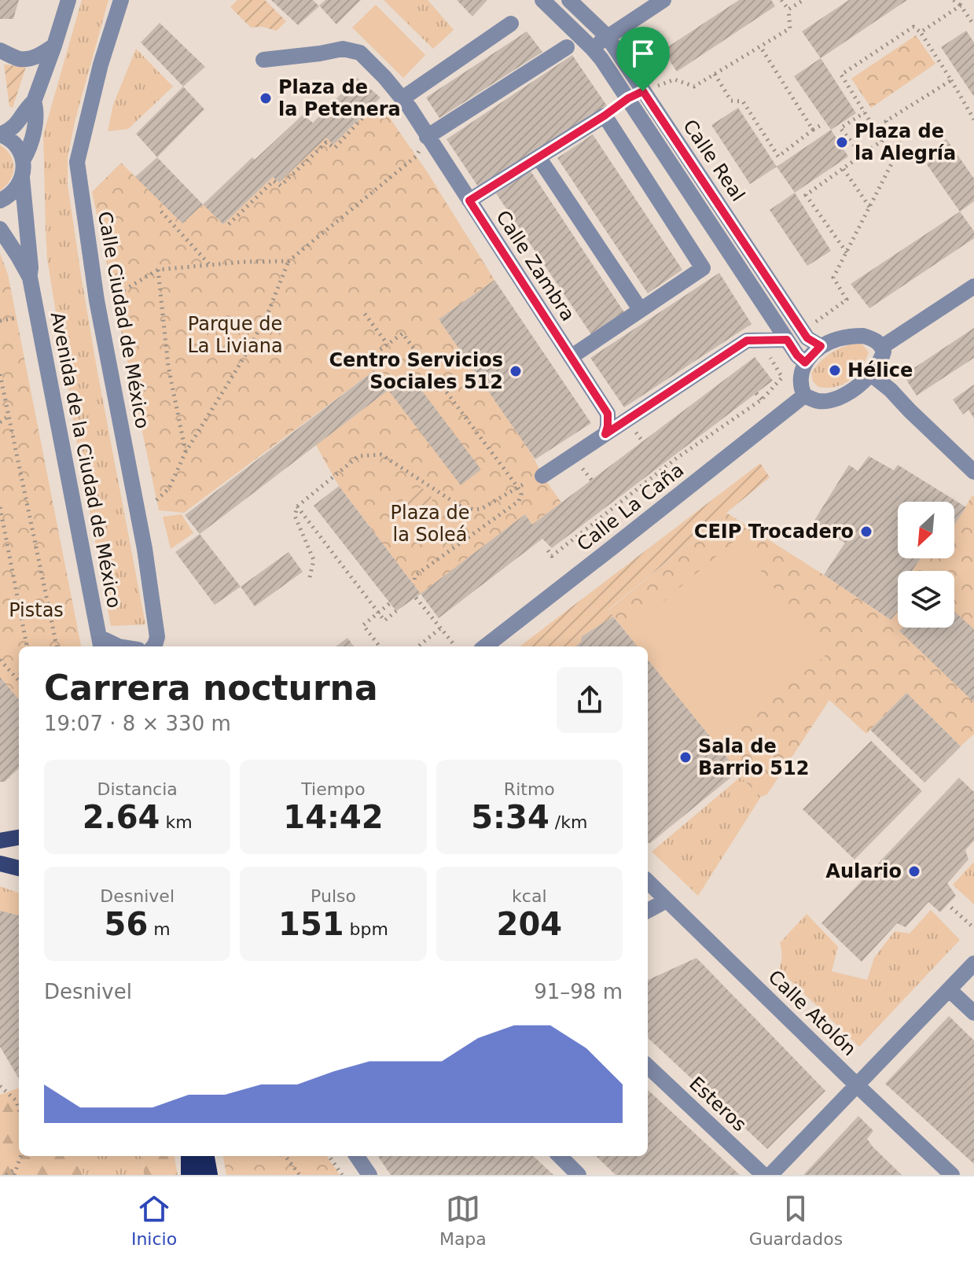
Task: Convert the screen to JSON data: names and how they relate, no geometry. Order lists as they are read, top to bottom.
{
  "streets": {
    "street": [
      "Calle Real",
      "Calle Zambra",
      "Calle Ciudad de México",
      "Avenida de la Ciudad de México",
      "Calle La Caña",
      "Calle Atolón",
      "Esteros"
    ]
  },
  "crossings": [
    ["Calle Real", "Calle La Caña"]
  ],
  "parks": ["Parque de La Liviana", "Plaza de la Soleá", "Pistas"],
  "places": [
    "Plaza de la Petenera",
    "Plaza de la Alegría",
    "Hélice",
    "Centro Servicios Sociales 512",
    "CEIP Trocadero",
    "Sala de Barrio 512",
    "Aulario"
  ],
  "north": "bottom left",
  "page": {
    "heading": ["Carrera nocturna", "19:07 · 8 × 330 m"],
    "stats": [
      ["Distancia", "2.64 km"],
      ["Tiempo", "14:42"],
      ["Ritmo", "5:34 /km"],
      ["Desnivel", "56 m"],
      ["Pulso", "151 bpm"],
      ["kcal", "204"]
    ],
    "chart": ["Desnivel", "91–98 m"],
    "tabs": ["Inicio", "Mapa", "Guardados"]
  }
}
